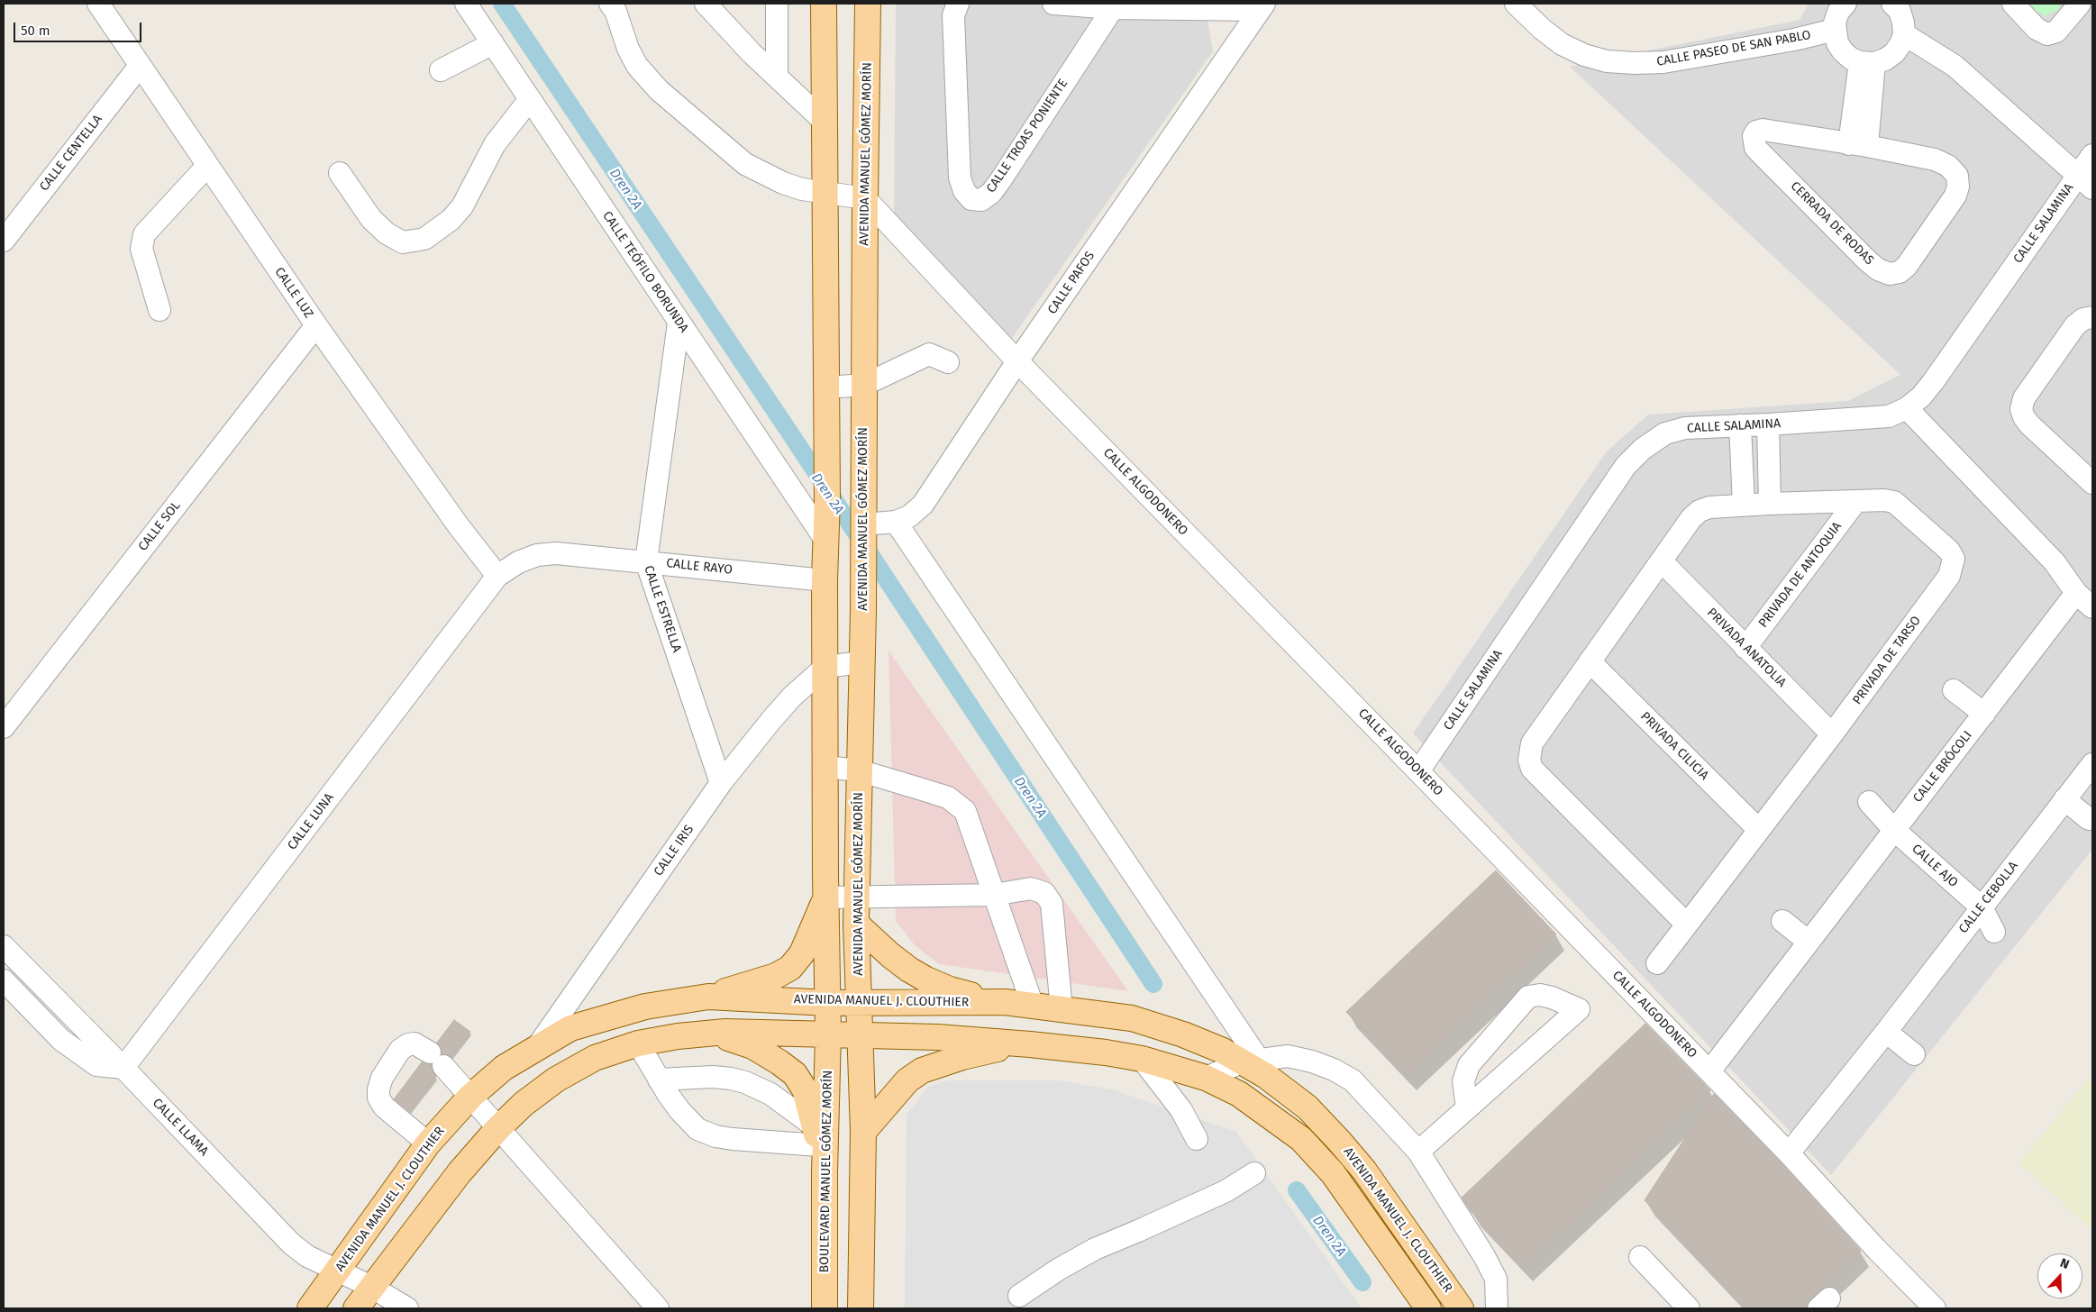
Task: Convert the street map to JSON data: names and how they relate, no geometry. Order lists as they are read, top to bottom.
{
  "streets": {
    "main road": ["AVENIDA MANUEL GÓMEZ MORÍN", "AVENIDA MANUEL J. CLOUTHIER", "BOULEVARD MANUEL GÓMEZ MORÍN"],
    "street": [
      "CALLE PASEO DE SAN PABLO",
      "CALLE TROAS PONIENTE",
      "CALLE CENTELLA",
      "CERRADA DE RODAS",
      "CALLE SALAMINA",
      "CALLE TEÓFILO BORUNDA",
      "CALLE PAFOS",
      "CALLE LUZ",
      "CALLE ALGODONERO",
      "CALLE SOL",
      "CALLE RAYO",
      "PRIVADA DE ANTOQUIA",
      "CALLE ESTRELLA",
      "PRIVADA ANATOLIA",
      "PRIVADA DE TARSO",
      "PRIVADA CILICIA",
      "CALLE BRÓCOLI",
      "CALLE LUNA",
      "CALLE IRIS",
      "CALLE AJO",
      "CALLE CEBOLLA",
      "CALLE LLAMA"
    ]
  },
  "crossings": [
    ["CALLE CENTELLA", "CALLE LUZ"],
    ["AVENIDA MANUEL GÓMEZ MORÍN", "CALLE PAFOS"],
    ["AVENIDA MANUEL GÓMEZ MORÍN", "CALLE ALGODONERO"],
    ["AVENIDA MANUEL GÓMEZ MORÍN", "AVENIDA MANUEL J. CLOUTHIER"],
    ["CALLE SALAMINA", "CALLE ALGODONERO"],
    ["CALLE TEÓFILO BORUNDA", "CALLE ESTRELLA"],
    ["CALLE PAFOS", "CALLE ALGODONERO"],
    ["CALLE LUZ", "CALLE SOL"],
    ["CALLE LUZ", "CALLE RAYO"],
    ["CALLE LUZ", "CALLE LUNA"],
    ["CALLE ALGODONERO", "CALLE BRÓCOLI"],
    ["CALLE ALGODONERO", "CALLE CEBOLLA"],
    ["CALLE RAYO", "CALLE ESTRELLA"],
    ["CALLE RAYO", "CALLE LUNA"],
    ["PRIVADA DE ANTOQUIA", "PRIVADA ANATOLIA"],
    ["PRIVADA DE ANTOQUIA", "PRIVADA DE TARSO"],
    ["CALLE ESTRELLA", "CALLE IRIS"],
    ["PRIVADA ANATOLIA", "PRIVADA DE TARSO"],
    ["PRIVADA DE TARSO", "PRIVADA CILICIA"],
    ["CALLE BRÓCOLI", "CALLE AJO"],
    ["CALLE LUNA", "CALLE LLAMA"],
    ["CALLE IRIS", "AVENIDA MANUEL J. CLOUTHIER"],
    ["CALLE AJO", "CALLE CEBOLLA"],
    ["AVENIDA MANUEL J. CLOUTHIER", "CALLE LLAMA"],
    ["AVENIDA MANUEL J. CLOUTHIER", "BOULEVARD MANUEL GÓMEZ MORÍN"]
  ],
  "water": ["Dren 2A"],
  "scale_bar": "50 m",
  "north": "top"
}
